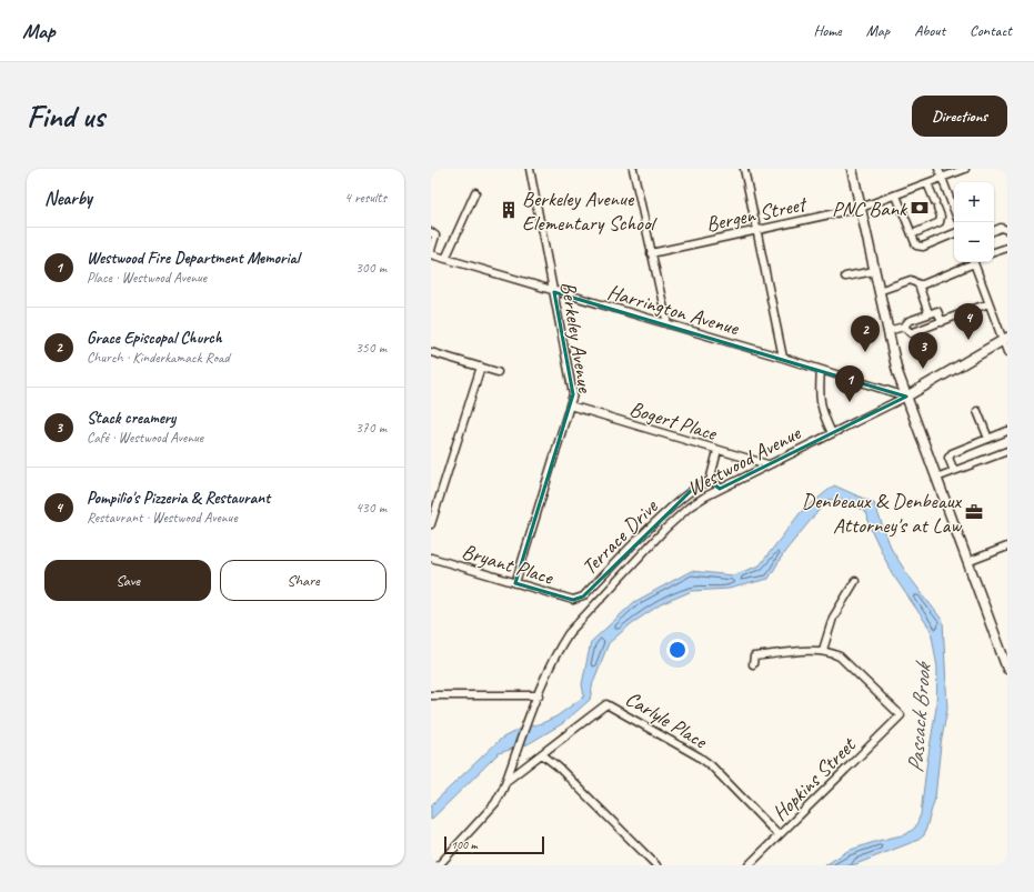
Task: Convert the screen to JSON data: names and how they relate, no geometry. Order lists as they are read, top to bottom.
{
  "streets": {
    "main road": ["Westwood Avenue"],
    "street": [
      "Bergen Street",
      "Harrington Avenue",
      "Berkeley Avenue",
      "Bogert Place",
      "Terrace Drive",
      "Bryant Place",
      "Carlyle Place",
      "Hopkins Street"
    ]
  },
  "crossings": [
    ["Harrington Avenue", "Berkeley Avenue"],
    ["Harrington Avenue", "Westwood Avenue"],
    ["Berkeley Avenue", "Bogert Place"],
    ["Berkeley Avenue", "Bryant Place"],
    ["Bogert Place", "Westwood Avenue"],
    ["Westwood Avenue", "Carlyle Place"],
    ["Terrace Drive", "Bryant Place"],
    ["Carlyle Place", "Hopkins Street"]
  ],
  "water": ["Pascack Brook"],
  "places": {
    "bank": ["PNC Bank"],
    "building": ["Berkeley Avenue Elementary School"],
    "office": ["Denbeaux & Denbeaux Attorney's at Law"]
  },
  "scale_bar": "100 m",
  "page": {
    "header": "Map",
    "nav": [
      "Home",
      "Map",
      "About",
      "Contact"
    ],
    "buttons": [
      "Directions",
      ["Save", "Share"]
    ],
    "title": "Find us",
    "heading": ["Nearby", "4 results"],
    "map_buttons": ["+", "−"],
    "list": [
      {
        "mark": "1",
        "name": "Westwood Fire Department Memorial",
        "note": "Place · Westwood Avenue",
        "value": "300 m"
      },
      {
        "mark": "2",
        "name": "Grace Episcopal Church",
        "note": "Church · Kinderkamack Road",
        "value": "350 m"
      },
      {
        "mark": "3",
        "name": "Stack creamery",
        "note": "Café · Westwood Avenue",
        "value": "370 m"
      },
      {
        "mark": "4",
        "name": "Pompilio's Pizzeria & Restaurant",
        "note": "Restaurant · Westwood Avenue",
        "value": "430 m"
      }
    ],
    "pins": [
      "4",
      "2",
      "3",
      "1"
    ],
    "scale": "100 m"
  }
}
